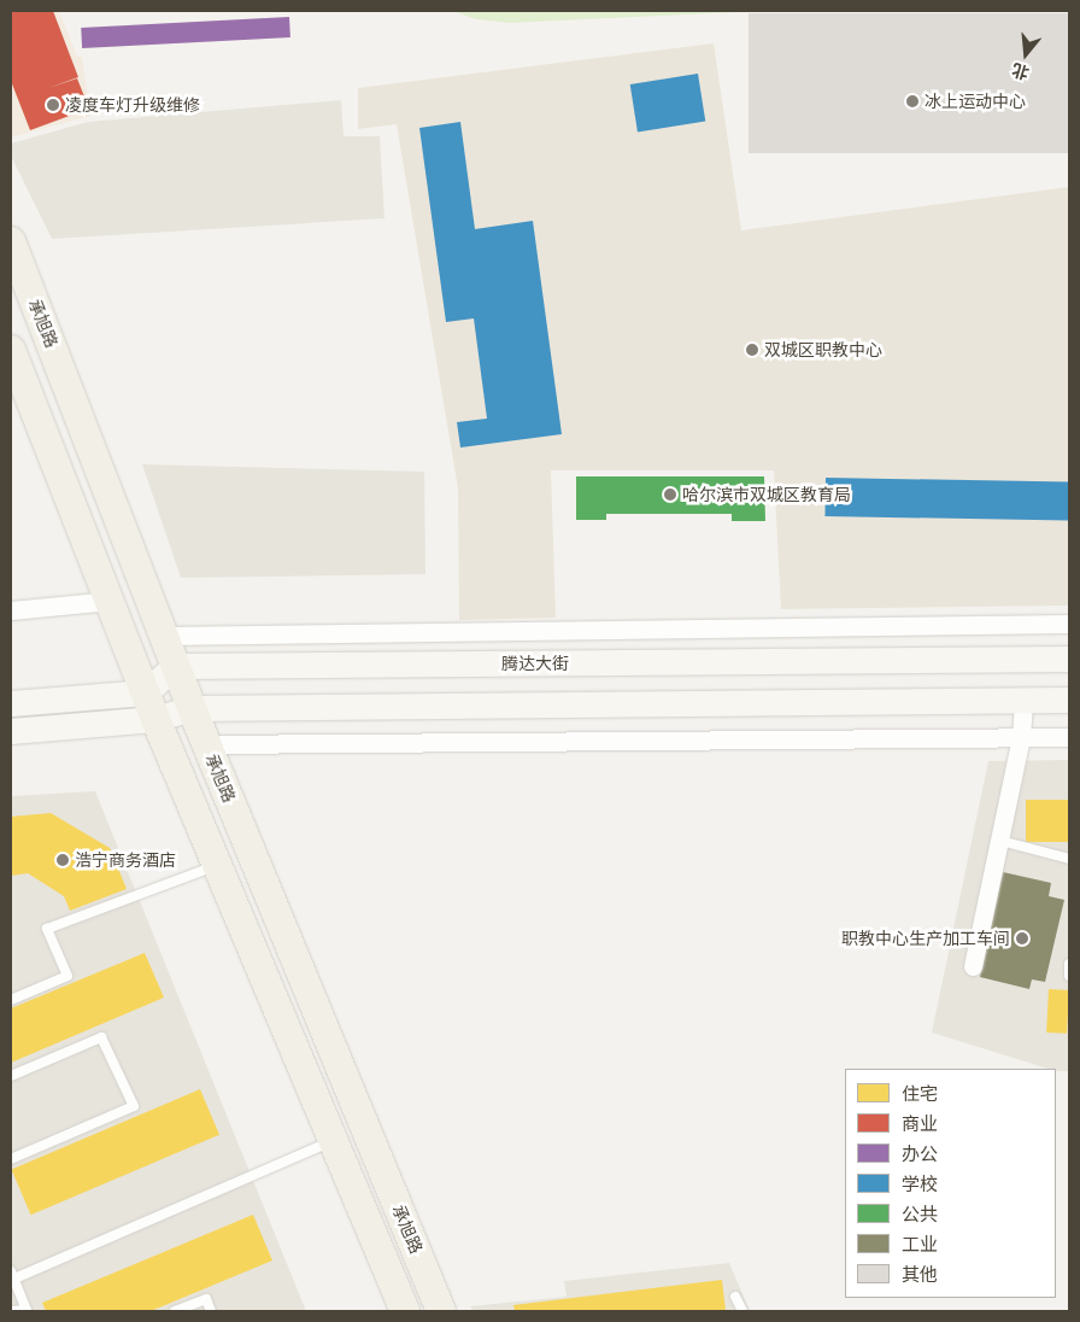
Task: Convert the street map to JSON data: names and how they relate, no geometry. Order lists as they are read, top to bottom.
{
  "streets": {
    "main road": ["承旭路", "腾达大街"]
  },
  "crossings": [
    ["承旭路", "腾达大街"]
  ],
  "places": [
    "冰上运动中心",
    "凌度车灯升级维修",
    "双城区职教中心",
    "哈尔滨市双城区教育局",
    "浩宁商务酒店",
    "职教中心生产加工车间"
  ],
  "legend": [
    "住宅",
    "商业",
    "办公",
    "学校",
    "公共",
    "工业",
    "其他"
  ],
  "north": "bottom"
}
